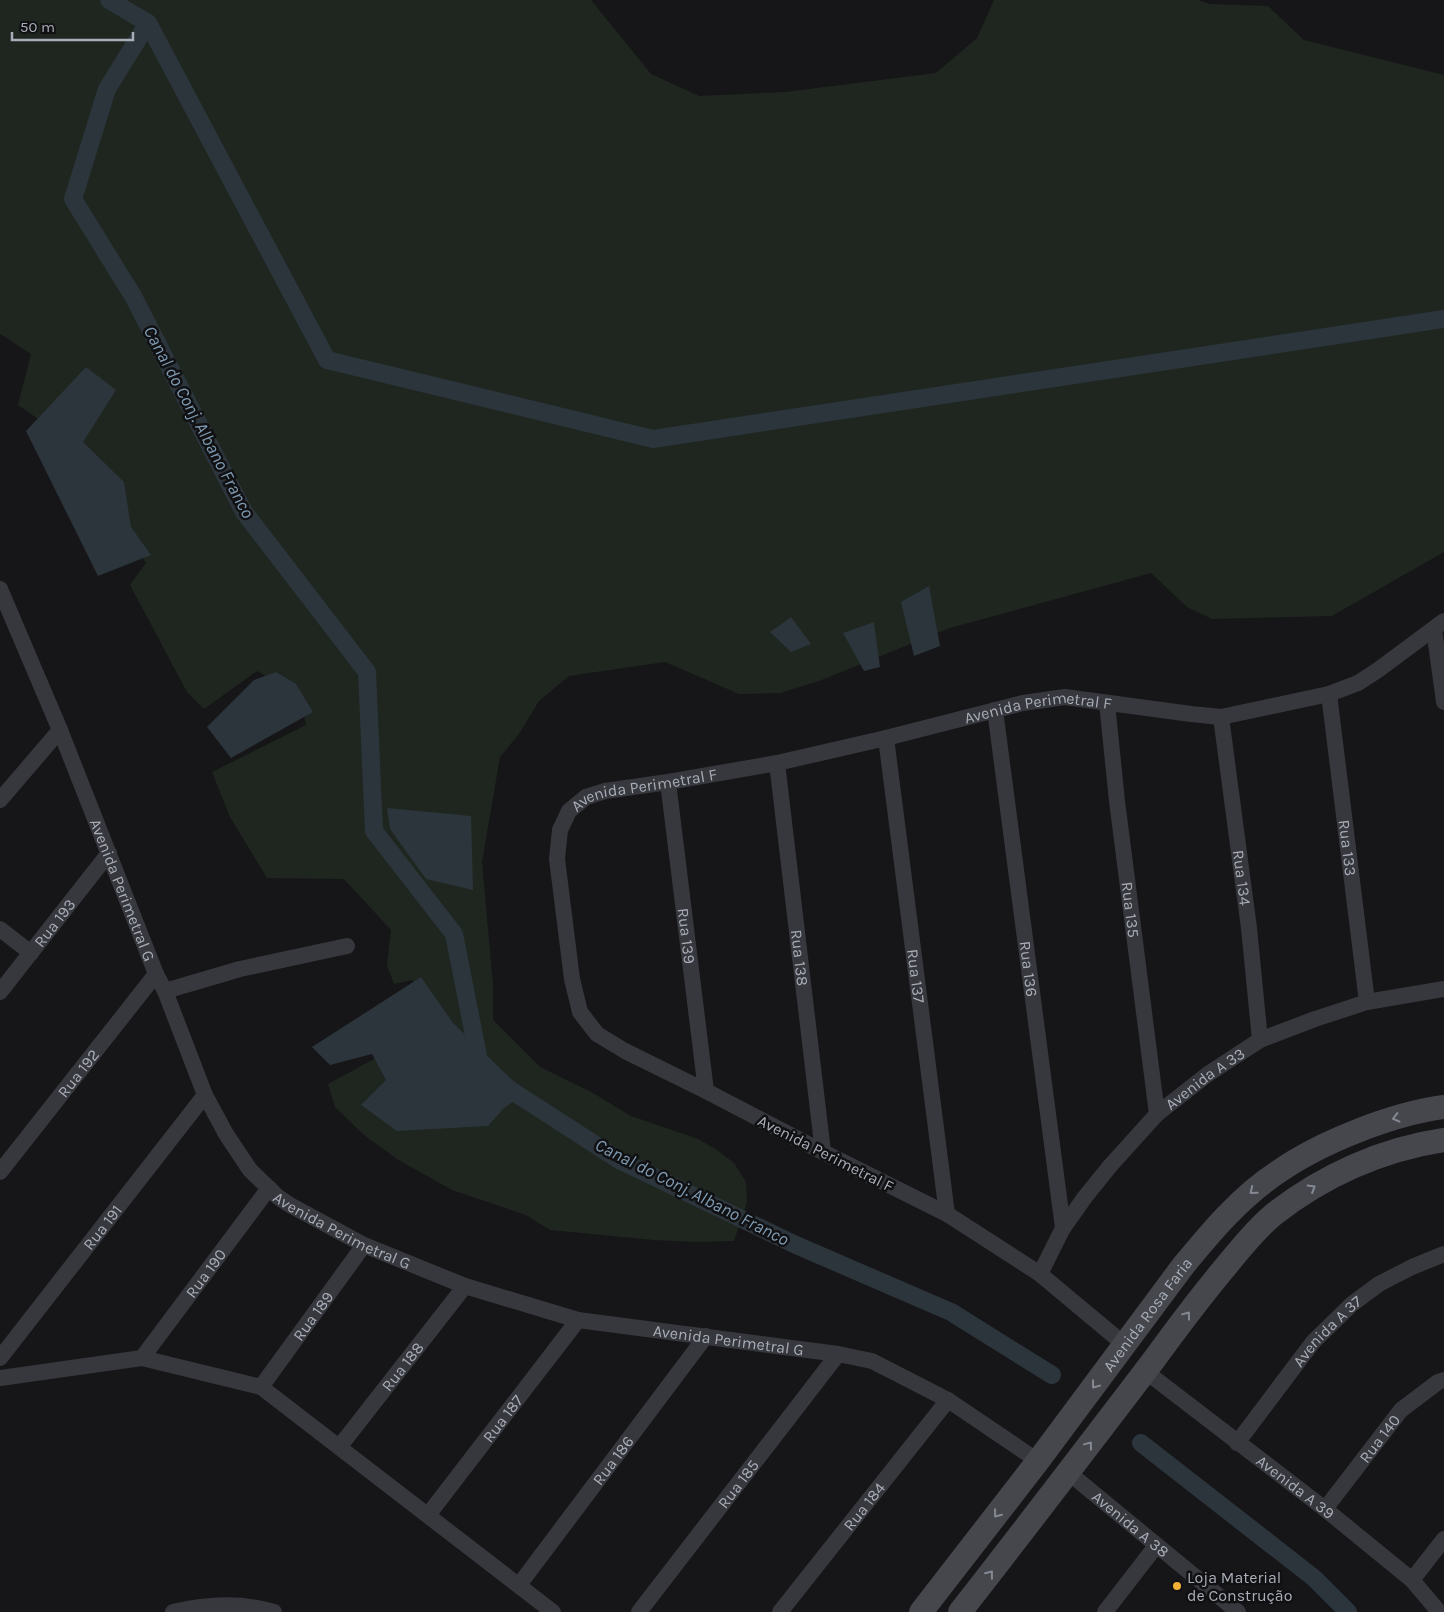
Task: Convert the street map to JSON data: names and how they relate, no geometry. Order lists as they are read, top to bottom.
{
  "streets": {
    "street": [
      "Avenida Perimetral F",
      "Rua 133",
      "Rua 134",
      "Avenida Perimetral G",
      "Rua 135",
      "Rua 193",
      "Rua 139",
      "Rua 138",
      "Rua 136",
      "Rua 137",
      "Rua 192",
      "Avenida A 33",
      "Rua 191",
      "Rua 190",
      "Avenida Rosa Faria",
      "Rua 189",
      "Avenida A 37",
      "Rua 188",
      "Rua 187",
      "Rua 140",
      "Rua 186",
      "Rua 185",
      "Avenida A 39",
      "Rua 184",
      "Avenida A 38"
    ]
  },
  "crossings": [
    ["Avenida Perimetral F", "Rua 133"],
    ["Avenida Perimetral F", "Rua 134"],
    ["Avenida Perimetral F", "Rua 135"],
    ["Avenida Perimetral F", "Rua 139"],
    ["Avenida Perimetral F", "Rua 138"],
    ["Avenida Perimetral F", "Rua 136"],
    ["Avenida Perimetral F", "Rua 137"],
    ["Avenida Perimetral F", "Avenida A 33"],
    ["Avenida Perimetral F", "Avenida Rosa Faria"],
    ["Rua 133", "Avenida A 33"],
    ["Rua 134", "Avenida A 33"],
    ["Avenida Perimetral G", "Rua 193"],
    ["Avenida Perimetral G", "Rua 192"],
    ["Avenida Perimetral G", "Rua 191"],
    ["Avenida Perimetral G", "Rua 190"],
    ["Avenida Perimetral G", "Avenida Rosa Faria"],
    ["Avenida Perimetral G", "Rua 189"],
    ["Avenida Perimetral G", "Rua 188"],
    ["Avenida Perimetral G", "Rua 187"],
    ["Avenida Perimetral G", "Rua 186"],
    ["Avenida Perimetral G", "Rua 185"],
    ["Avenida Perimetral G", "Rua 184"],
    ["Rua 135", "Avenida A 33"],
    ["Rua 136", "Avenida A 33"],
    ["Avenida Rosa Faria", "Avenida A 39"],
    ["Avenida Rosa Faria", "Avenida A 38"],
    ["Avenida A 37", "Avenida A 39"],
    ["Rua 140", "Avenida A 39"]
  ],
  "water": ["Canal do Conj. Albano Franco"],
  "places": ["Loja Material de Construção"],
  "scale_bar": "50 m"
}
